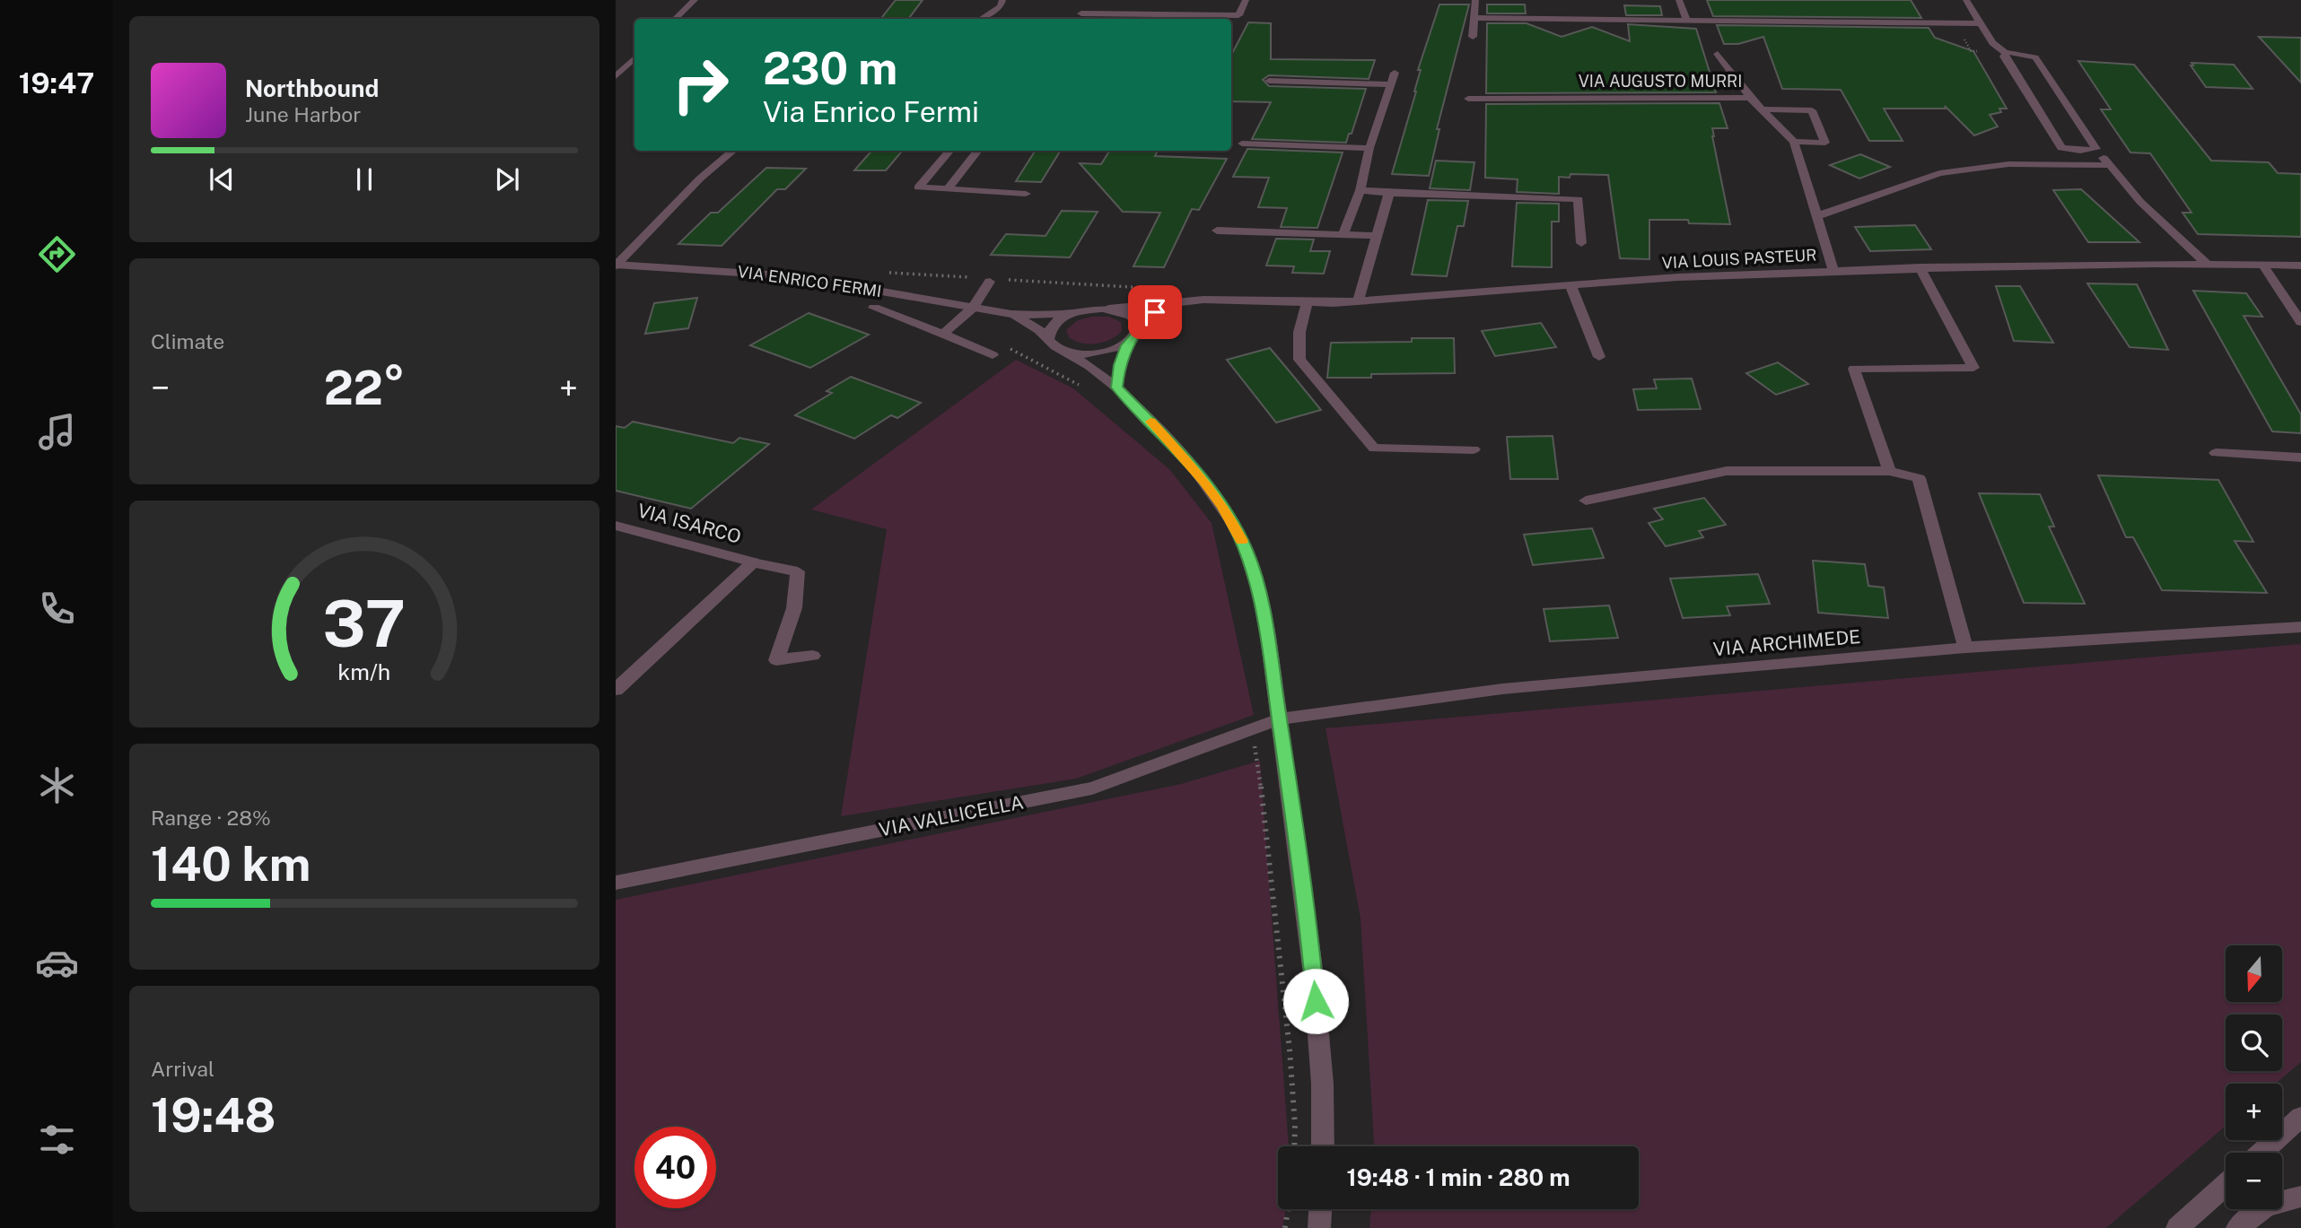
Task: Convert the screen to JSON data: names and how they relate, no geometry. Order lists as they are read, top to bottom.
{
  "streets": {
    "street": [
      "VIA AUGUSTO MURRI",
      "VIA LOUIS PASTEUR",
      "VIA ENRICO FERMI",
      "VIA ISARCO",
      "VIA ARCHIMEDE",
      "VIA VALLICELLA"
    ]
  },
  "crossings": [
    ["VIA AUGUSTO MURRI", "VIA LOUIS PASTEUR"],
    ["VIA LOUIS PASTEUR", "VIA ENRICO FERMI"],
    ["VIA ARCHIMEDE", "VIA VALLICELLA"]
  ],
  "north": "bottom",
  "page": {
    "tabs": "19:47",
    "turn": ["230 m", "Via Enrico Fermi"],
    "song": ["Northbound", "June Harbor"],
    "tile": [
      "Climate",
      ["Range · 28%", "140 km"],
      ["Arrival", "19:48"]
    ],
    "heat": ["−", "22°", "+"],
    "map_buttons": ["+", "−"],
    "limit": "40",
    "trip": "19:48 · 1 min · 280 m",
    "gauge": ["37", "km/h"]
  }
}
